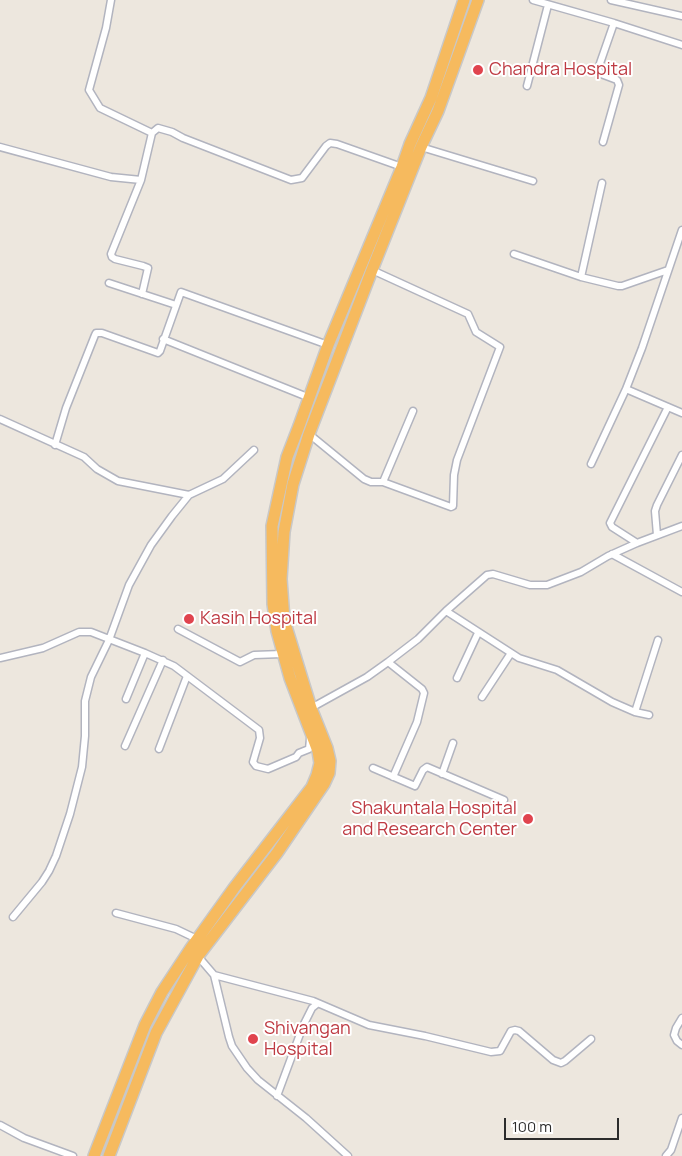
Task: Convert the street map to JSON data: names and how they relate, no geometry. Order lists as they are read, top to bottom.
{
  "places": [
    "Chandra Hospital",
    "Kasih Hospital",
    "Shakuntala Hospital and Research Center",
    "Shivangan Hospital"
  ],
  "scale_bar": "100 m"
}
